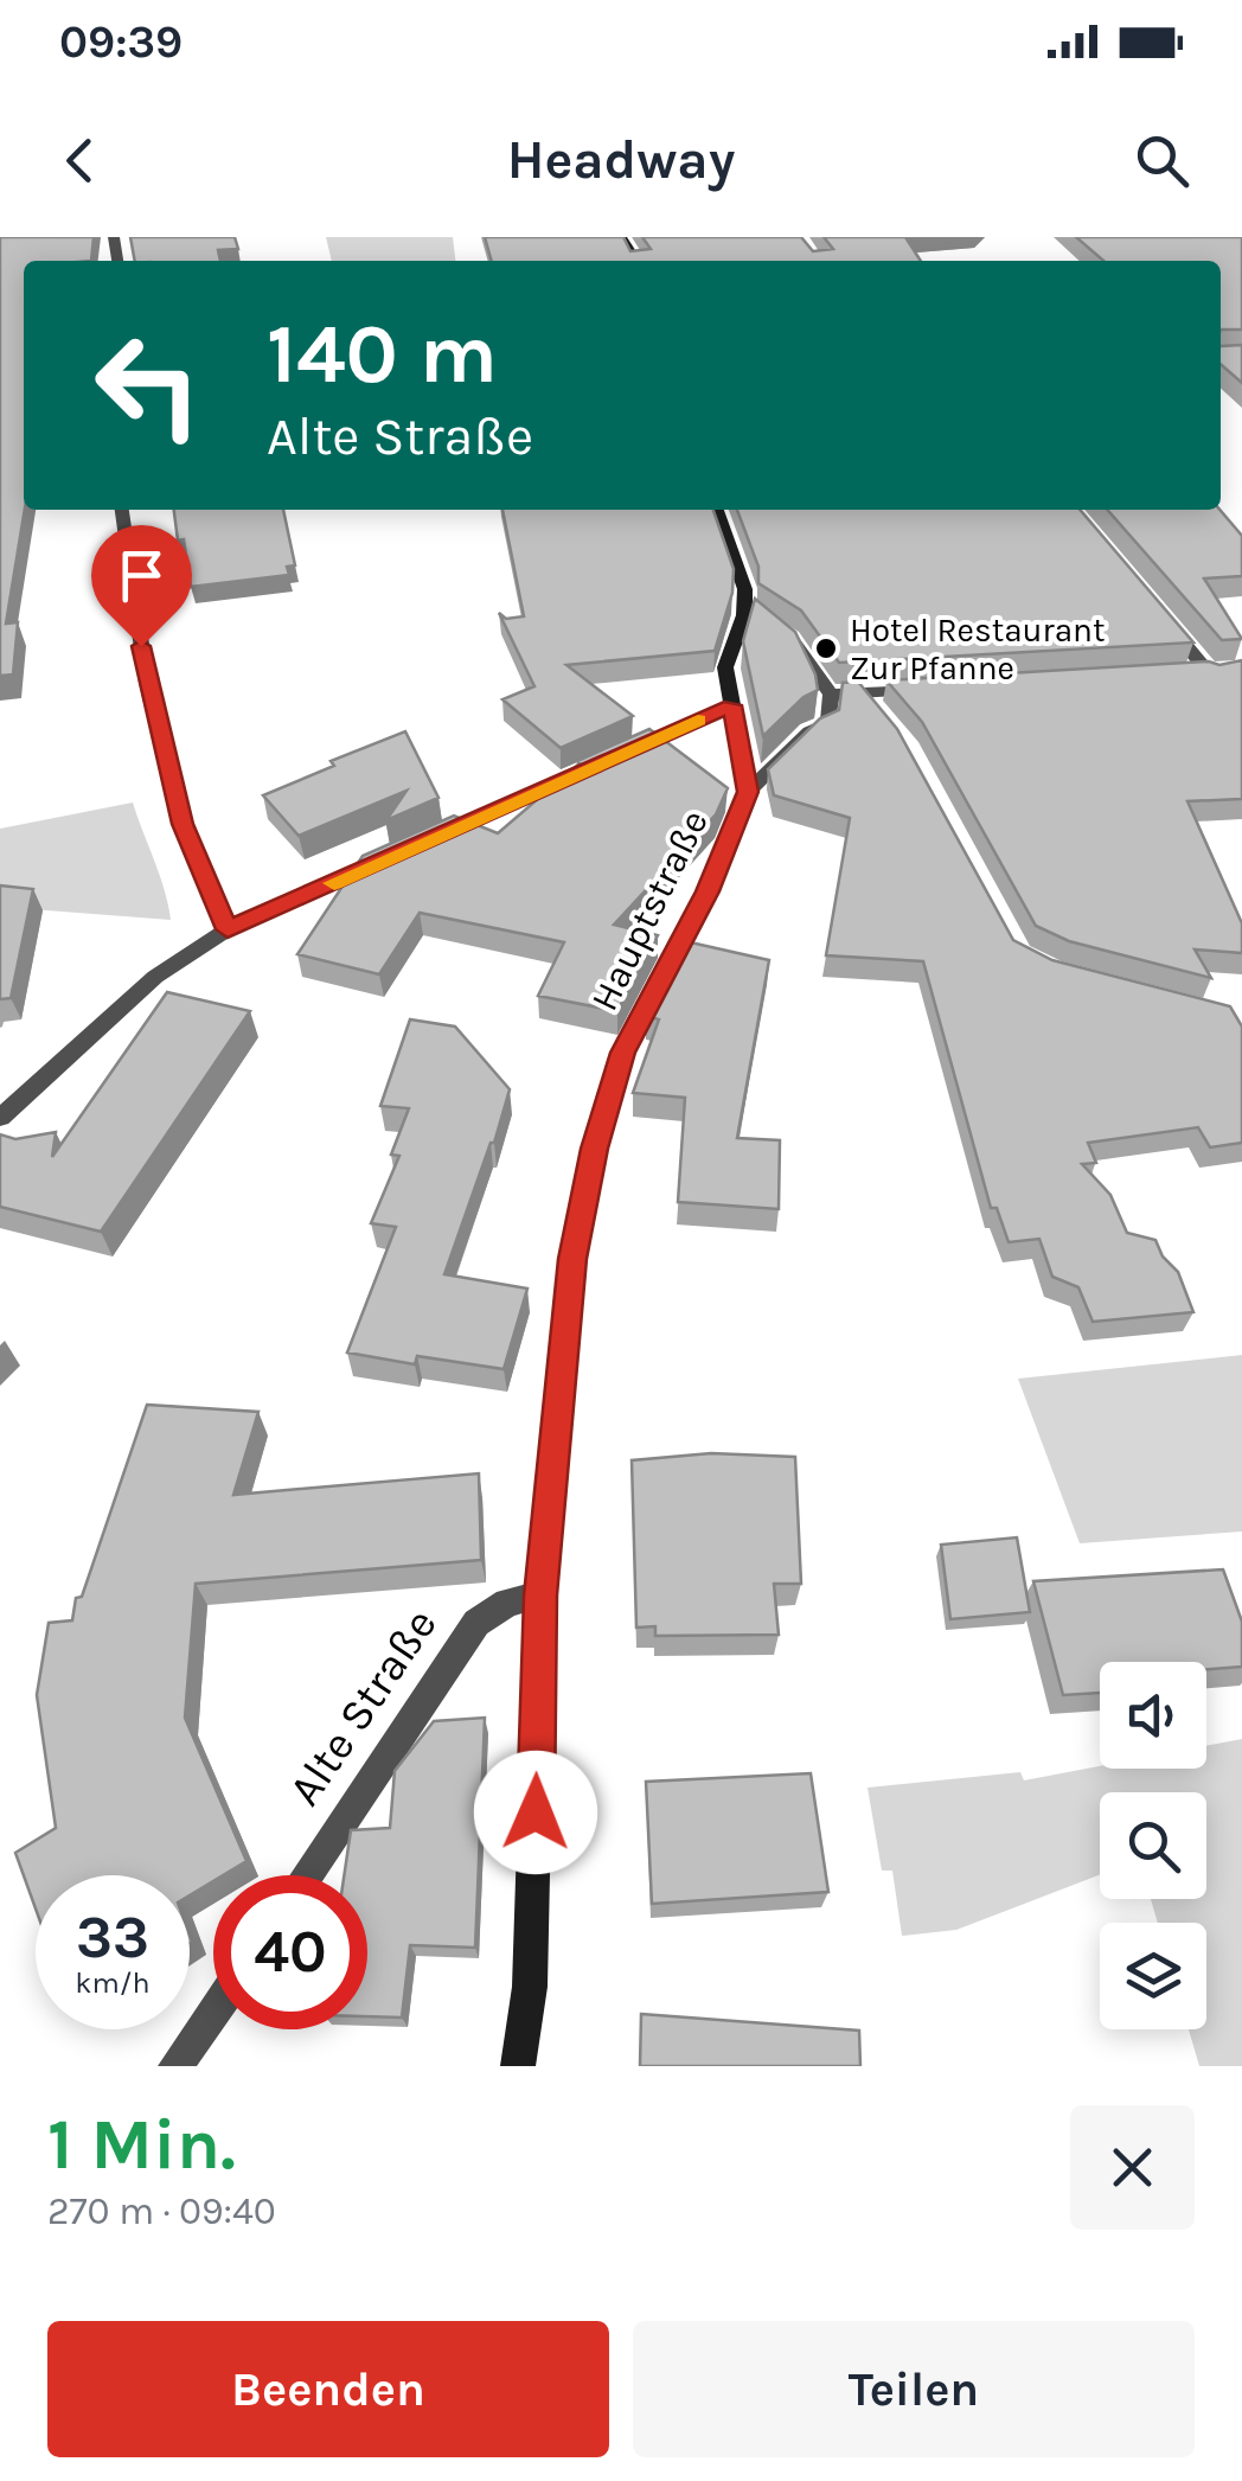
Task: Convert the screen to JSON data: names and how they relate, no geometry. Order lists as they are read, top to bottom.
{
  "streets": {
    "street": ["Hauptstraße", "Alte Straße"]
  },
  "crossings": [
    ["Hauptstraße", "Alte Straße"]
  ],
  "places": ["Hotel Restaurant Zur Pfanne"],
  "page": {
    "status": "09:39",
    "header": "Headway",
    "turn": ["140 m", "Alte Straße"],
    "speed": "33 km/h",
    "limit": "40",
    "heading": ["1 Min.", "270 m · 09:40"],
    "buttons": ["Beenden", "Teilen"]
  }
}
